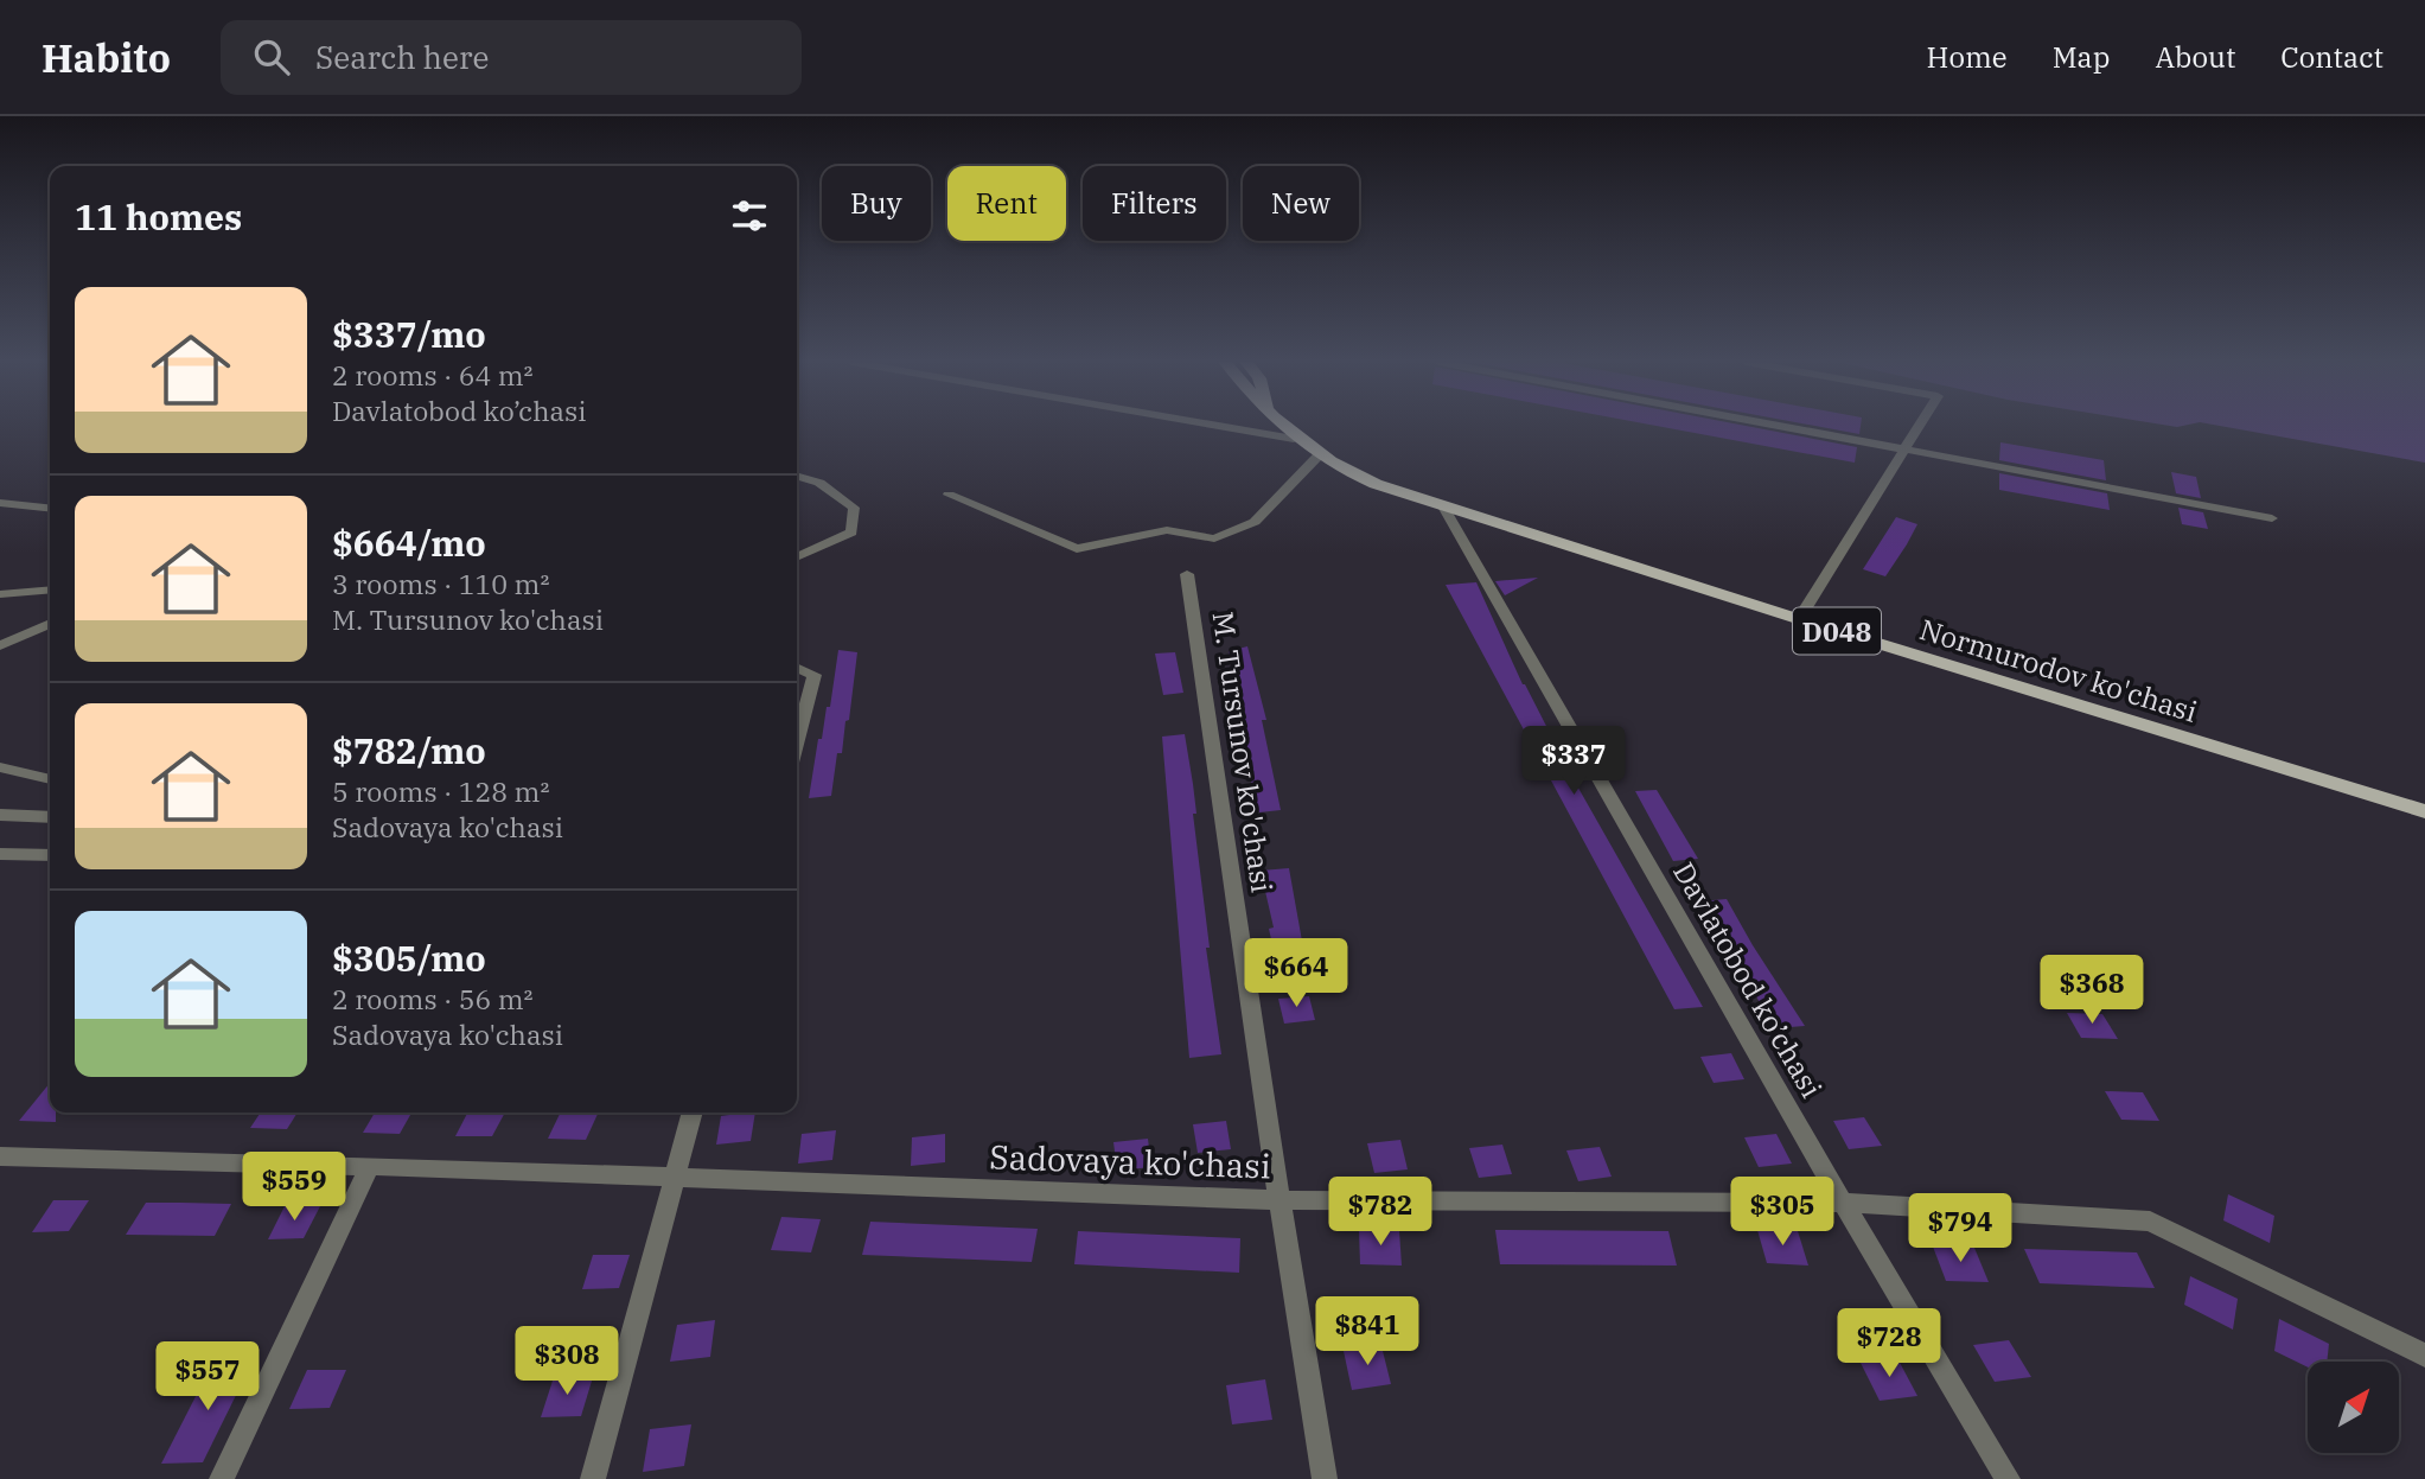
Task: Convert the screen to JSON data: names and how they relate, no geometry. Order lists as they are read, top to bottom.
{
  "streets": {
    "main road": ["D048", "Normurodov ko'chasi"],
    "street": ["M. Tursunov ko'chasi", "Davlatobod ko’chasi", "Sadovaya ko'chasi"]
  },
  "crossings": [
    ["Normurodov ko'chasi", "Davlatobod ko’chasi"],
    ["M. Tursunov ko'chasi", "Sadovaya ko'chasi"],
    ["Davlatobod ko’chasi", "Sadovaya ko'chasi"]
  ],
  "north": "top right",
  "page": {
    "header": "Habito",
    "search": "Search here",
    "nav": [
      "Home",
      "Map",
      "About",
      "Contact"
    ],
    "chip": [
      "Buy",
      "Rent",
      "Filters",
      "New"
    ],
    "heading": "11 homes",
    "list": [
      {
        "name": "$337/mo",
        "note": "2 rooms · 64 m² · Davlatobod ko’chasi"
      },
      {
        "name": "$664/mo",
        "note": "3 rooms · 110 m² · M. Tursunov ko'chasi"
      },
      {
        "name": "$782/mo",
        "note": "5 rooms · 128 m² · Sadovaya ko'chasi"
      },
      {
        "name": "$305/mo",
        "note": "2 rooms · 56 m² · Sadovaya ko'chasi"
      }
    ],
    "price": [
      "$337",
      "$664",
      "$368",
      "$559",
      "$782",
      "$305",
      "$794",
      "$841",
      "$728",
      "$308",
      "$557"
    ]
  }
}
